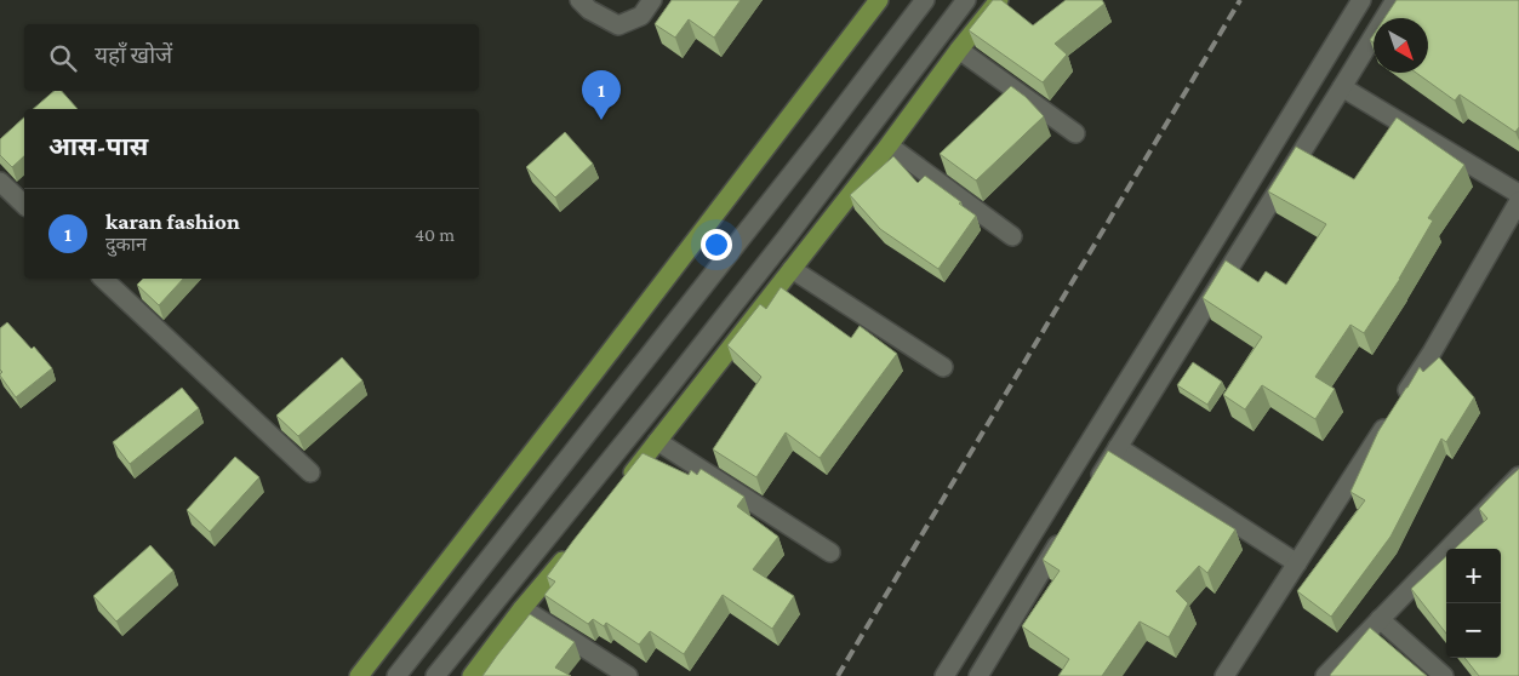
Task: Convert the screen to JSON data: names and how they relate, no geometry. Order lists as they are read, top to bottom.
{
  "north": "bottom right",
  "page": {
    "search": "यहाँ खोजें",
    "pins": "1",
    "heading": "आस-पास",
    "list": [
      {
        "mark": "1",
        "name": "karan fashion",
        "note": "दुकान",
        "value": "40 m"
      }
    ],
    "map_buttons": ["+", "−"]
  }
}
